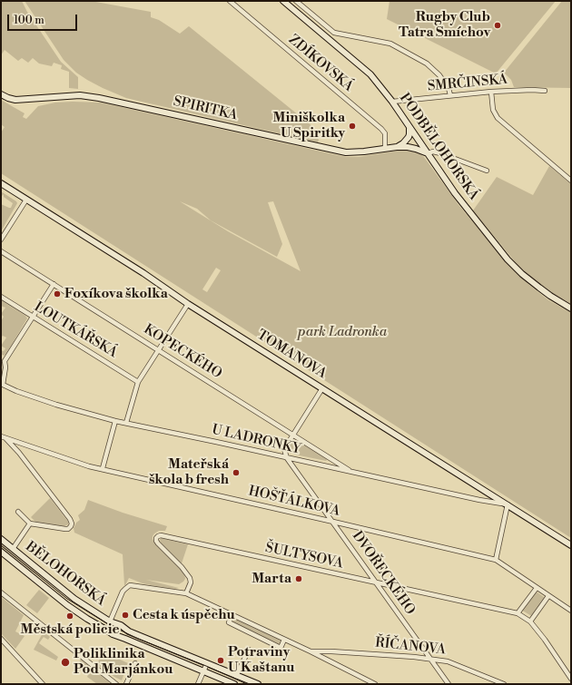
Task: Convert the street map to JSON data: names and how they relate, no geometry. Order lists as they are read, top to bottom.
{
  "streets": {
    "street": [
      "ZDÍKOVSKÁ",
      "SMRČINSKÁ",
      "SPIRITKA",
      "PODBĚLOHORSKÁ",
      "LOUTKÁŘSKÁ",
      "KOPECKÉHO",
      "TOMANOVA",
      "U LADRONKY",
      "HOŠŤÁLKOVA",
      "ŠULTYSOVA",
      "DVOŘECKÉHO",
      "BĚLOHORSKÁ",
      "ŘÍČANOVA"
    ]
  },
  "crossings": [
    ["ZDÍKOVSKÁ", "SPIRITKA"],
    ["SMRČINSKÁ", "PODBĚLOHORSKÁ"],
    ["SPIRITKA", "PODBĚLOHORSKÁ"],
    ["KOPECKÉHO", "U LADRONKY"],
    ["TOMANOVA", "U LADRONKY"],
    ["U LADRONKY", "DVOŘECKÉHO"],
    ["HOŠŤÁLKOVA", "DVOŘECKÉHO"],
    ["ŠULTYSOVA", "DVOŘECKÉHO"],
    ["DVOŘECKÉHO", "ŘÍČANOVA"]
  ],
  "parks": ["park Ladronka"],
  "places": [
    "Rugby Club Tatra Smíchov",
    "Miniškolka U Spiritky",
    "Foxíkova školka",
    "Mateřská škola b fresh",
    "Marta",
    "Cesta k úspěchu",
    "Městská policie",
    "Potraviny U Kaštanu",
    "Poliklinika Pod Marjánkou"
  ],
  "scale_bar": "100 m"
}
